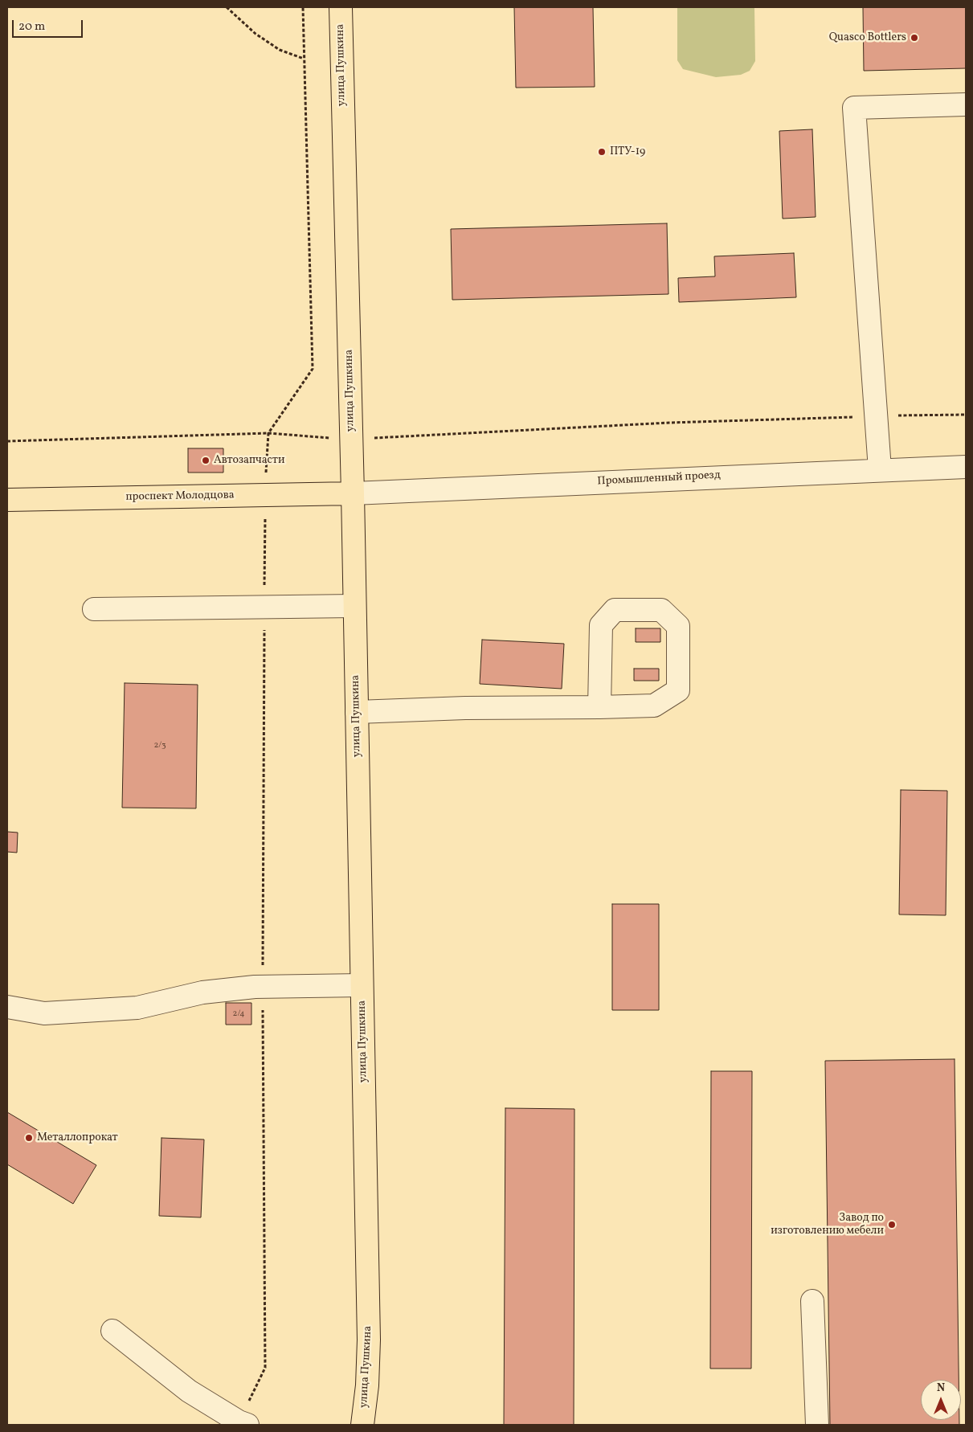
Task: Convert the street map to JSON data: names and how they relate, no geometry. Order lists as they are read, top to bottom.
{
  "streets": {
    "main road": ["улица Пушкина", "проспект Молодцова"],
    "street": ["Промышленный проезд"]
  },
  "crossings": [
    ["улица Пушкина", "Промышленный проезд"],
    ["улица Пушкина", "проспект Молодцова"],
    ["Промышленный проезд", "проспект Молодцова"]
  ],
  "places": [
    "Quasco Bottlers",
    "ПТУ-19",
    "Автозапчасти",
    "Металлопрокат",
    "Завод по изготовлению мебели"
  ],
  "house_numbers": ["2/3", "2/4"],
  "scale_bar": "20 m",
  "north": "top"
}
